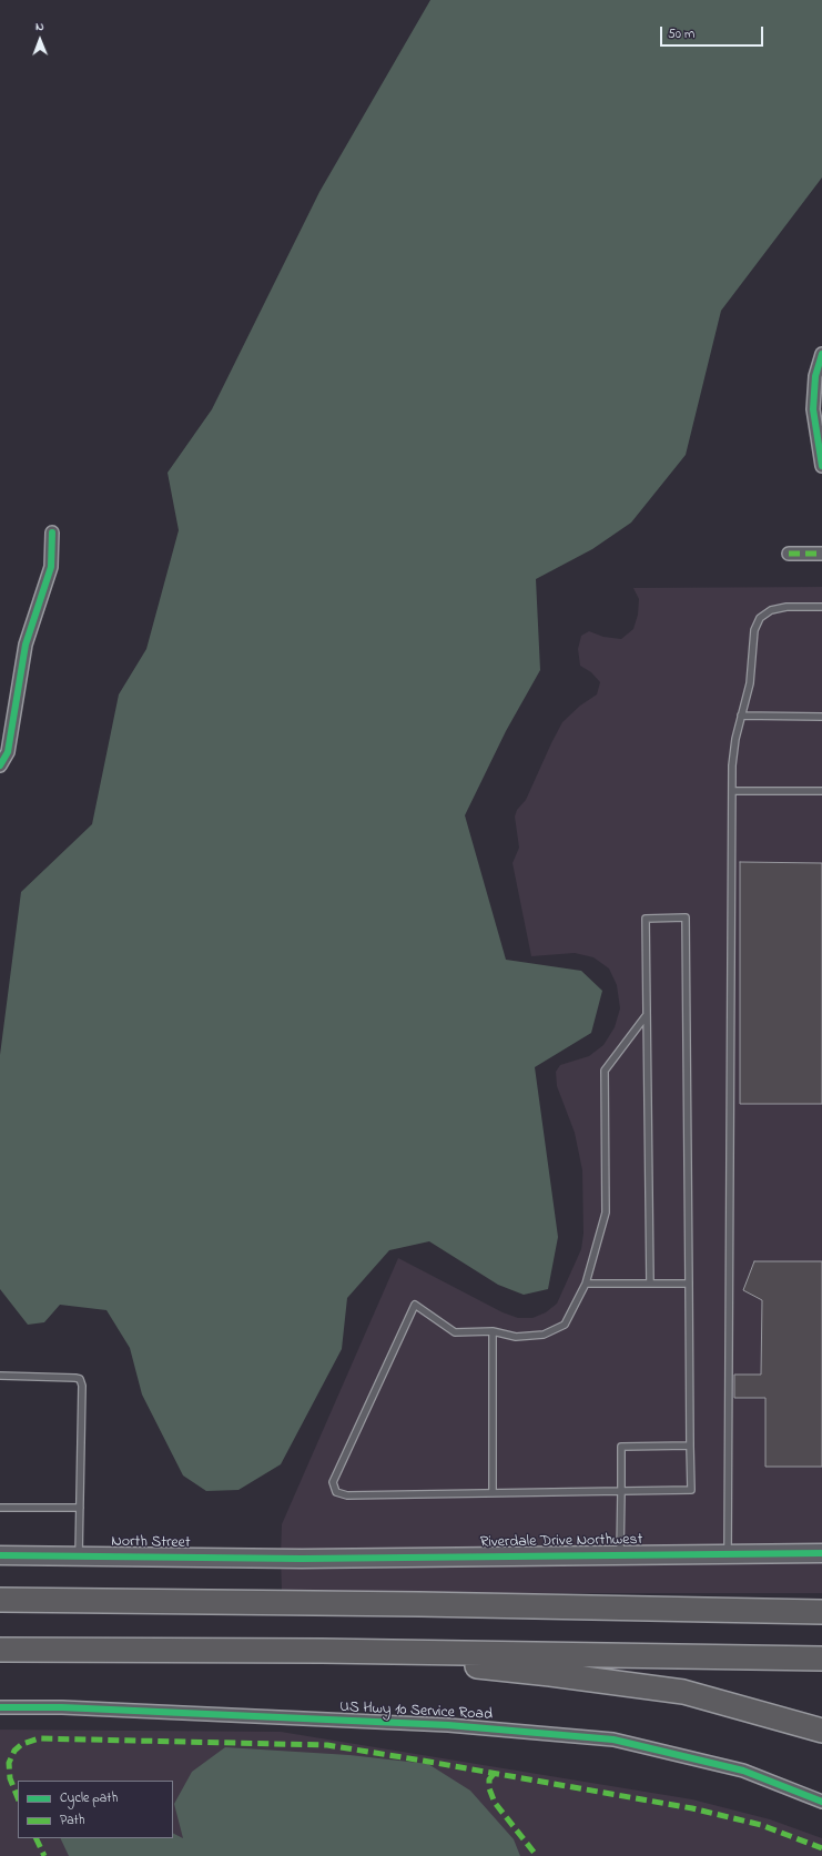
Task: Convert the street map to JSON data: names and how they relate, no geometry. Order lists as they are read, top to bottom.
{
  "streets": {
    "street": ["Riverdale Drive Northwest", "North Street", "US Hwy 10 Service Road"]
  },
  "crossings": [
    ["Riverdale Drive Northwest", "North Street"]
  ],
  "legend": ["Cycle path", "Path"],
  "scale_bar": "50 m",
  "north": "top"
}
